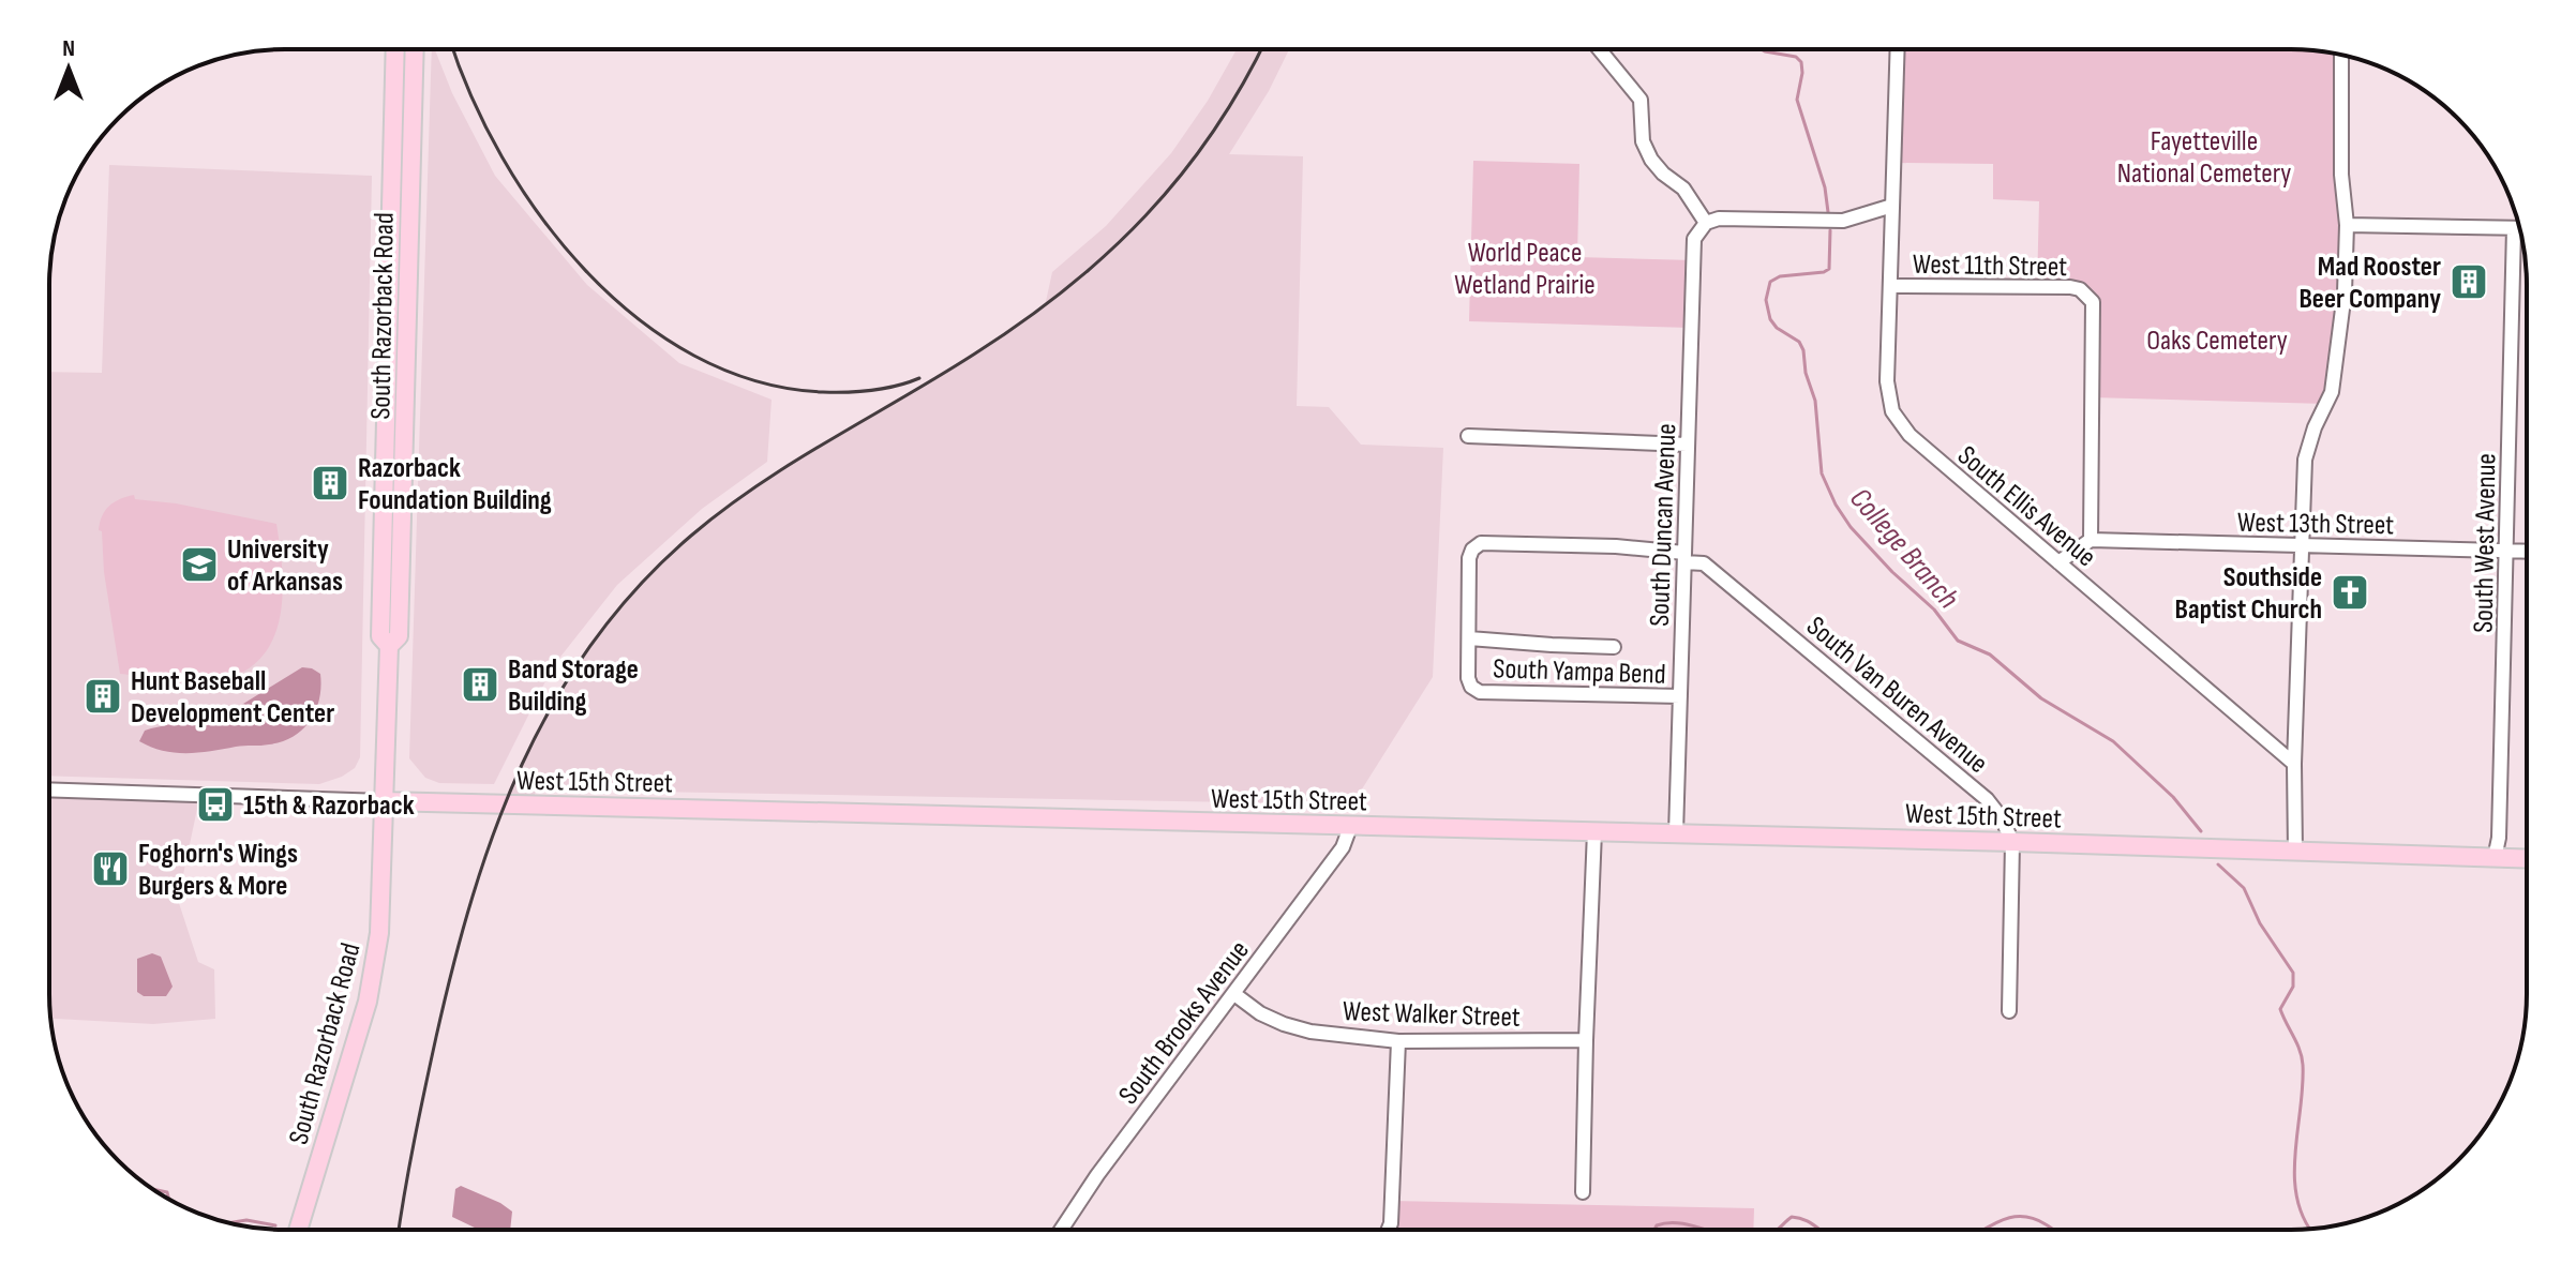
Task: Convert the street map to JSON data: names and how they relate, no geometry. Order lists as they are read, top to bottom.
{
  "streets": {
    "main road": ["South Razorback Road", "West 15th Street"],
    "street": [
      "West 11th Street",
      "South Ellis Avenue",
      "West 13th Street",
      "South Duncan Avenue",
      "South West Avenue",
      "South Yampa Bend",
      "South Van Buren Avenue",
      "West Walker Street",
      "South Brooks Avenue"
    ]
  },
  "crossings": [
    ["West 11th Street", "South Ellis Avenue"],
    ["West 11th Street", "West 13th Street"],
    ["South Razorback Road", "West 15th Street"],
    ["West 13th Street", "South West Avenue"],
    ["South Duncan Avenue", "South Yampa Bend"],
    ["South Duncan Avenue", "South Van Buren Avenue"],
    ["South Duncan Avenue", "West 15th Street"],
    ["South West Avenue", "West 15th Street"],
    ["South Yampa Bend", "South Van Buren Avenue"],
    ["South Van Buren Avenue", "West 15th Street"],
    ["West 15th Street", "South Brooks Avenue"],
    ["West Walker Street", "South Brooks Avenue"]
  ],
  "water": ["College Branch"],
  "parks": ["Fayetteville National Cemetery", "World Peace Wetland Prairie", "Oaks Cemetery"],
  "places": {
    "building": [
      "Mad Rooster Beer Company",
      "Razorback Foundation Building",
      "Band Storage Building",
      "Hunt Baseball Development Center"
    ],
    "school or university": ["University of Arkansas"],
    "church": ["Southside Baptist Church"],
    "bus stop": ["15th & Razorback"],
    "restaurant": ["Foghorn's Wings Burgers & More"]
  },
  "north": "top"
}
